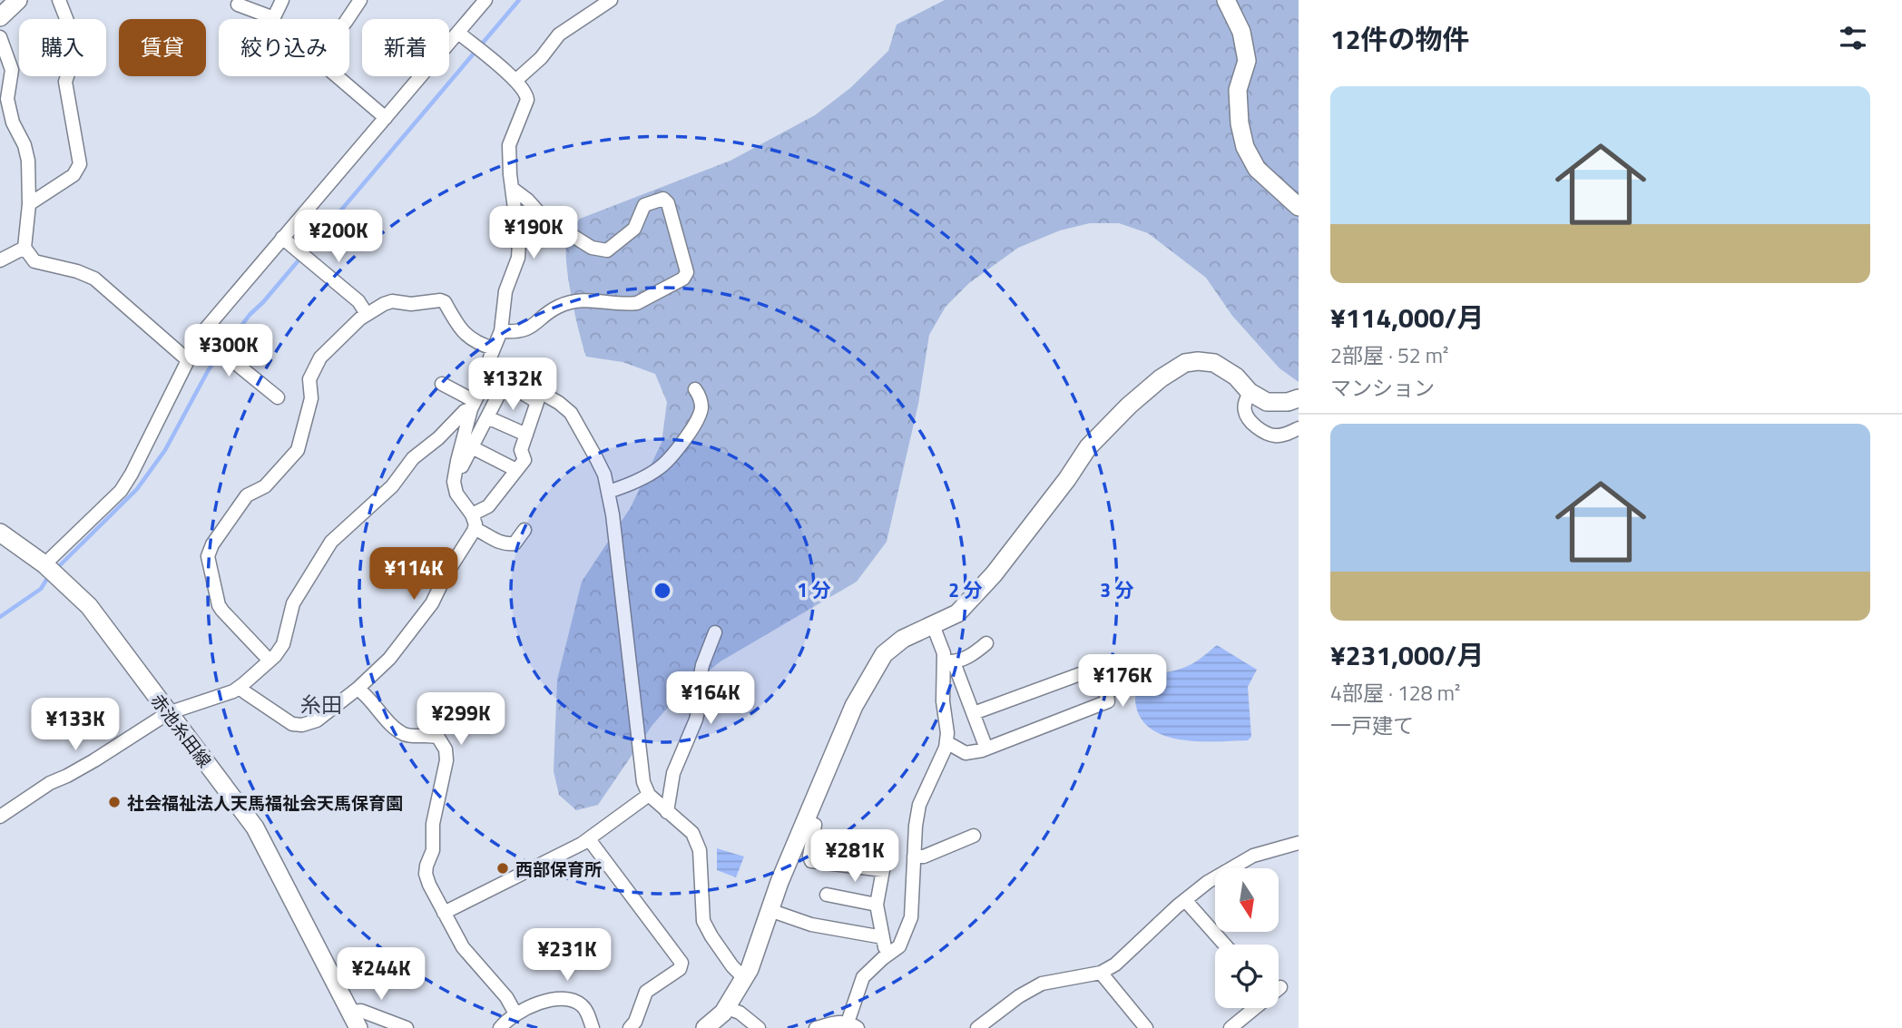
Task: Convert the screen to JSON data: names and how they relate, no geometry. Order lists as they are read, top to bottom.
{
  "streets": {
    "street": ["赤池糸田線"]
  },
  "districts": ["糸田"],
  "places": ["社会福祉法人天馬福祉会天馬保育園", "西部保育所"],
  "north": "bottom",
  "page": {
    "heading": "12件の物件",
    "chip": [
      "購入",
      "賃貸",
      "絞り込み",
      "新着"
    ],
    "list": [
      {
        "name": "¥114,000/月",
        "note": "2部屋 · 52 m² · マンション"
      },
      {
        "name": "¥231,000/月",
        "note": "4部屋 · 128 m² · 一戸建て"
      }
    ],
    "price": [
      "¥190K",
      "¥200K",
      "¥300K",
      "¥132K",
      "¥114K",
      "¥176K",
      "¥164K",
      "¥299K",
      "¥133K",
      "¥281K",
      "¥231K",
      "¥244K"
    ]
  },
  "rings": ["1 分", "2 分", "3 分"]
}
